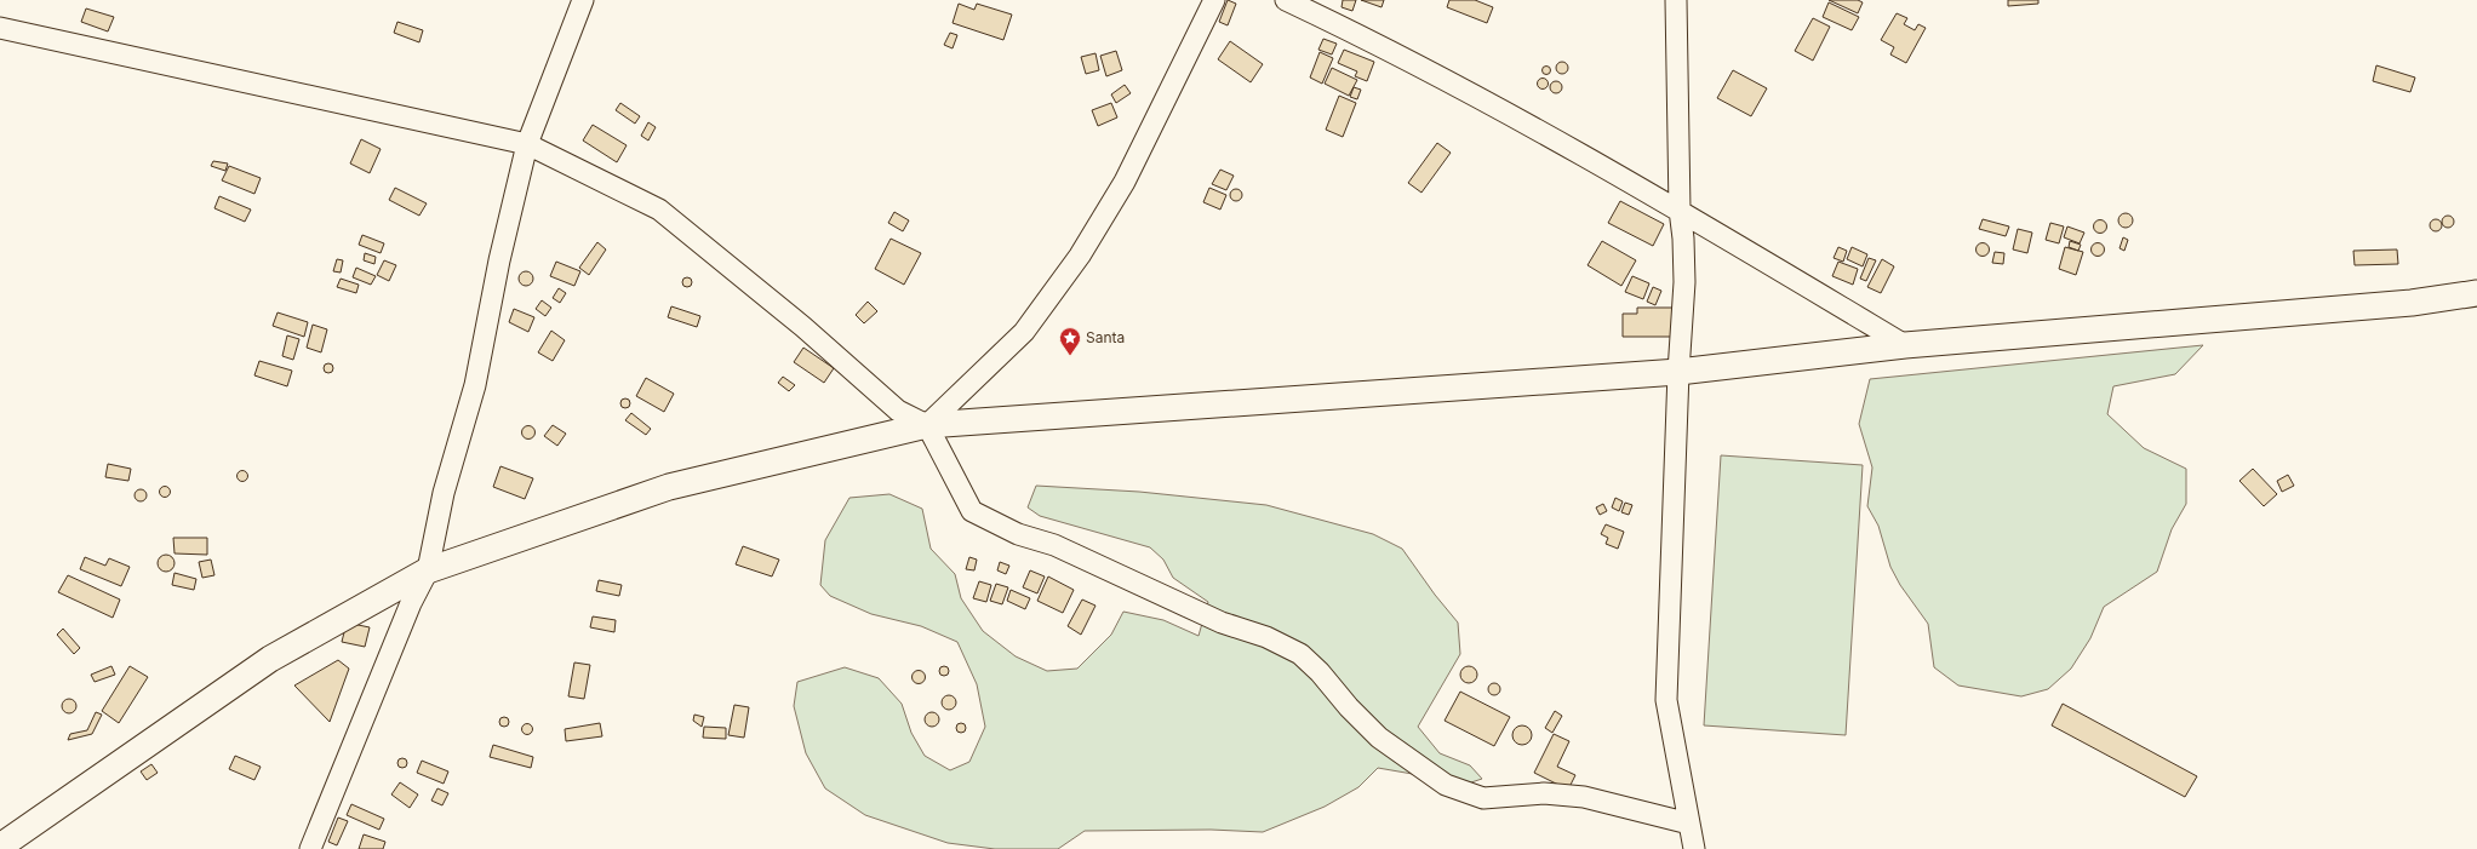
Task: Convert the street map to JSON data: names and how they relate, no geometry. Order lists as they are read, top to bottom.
{
  "places": {
    "place": ["Santa"]
  }
}
